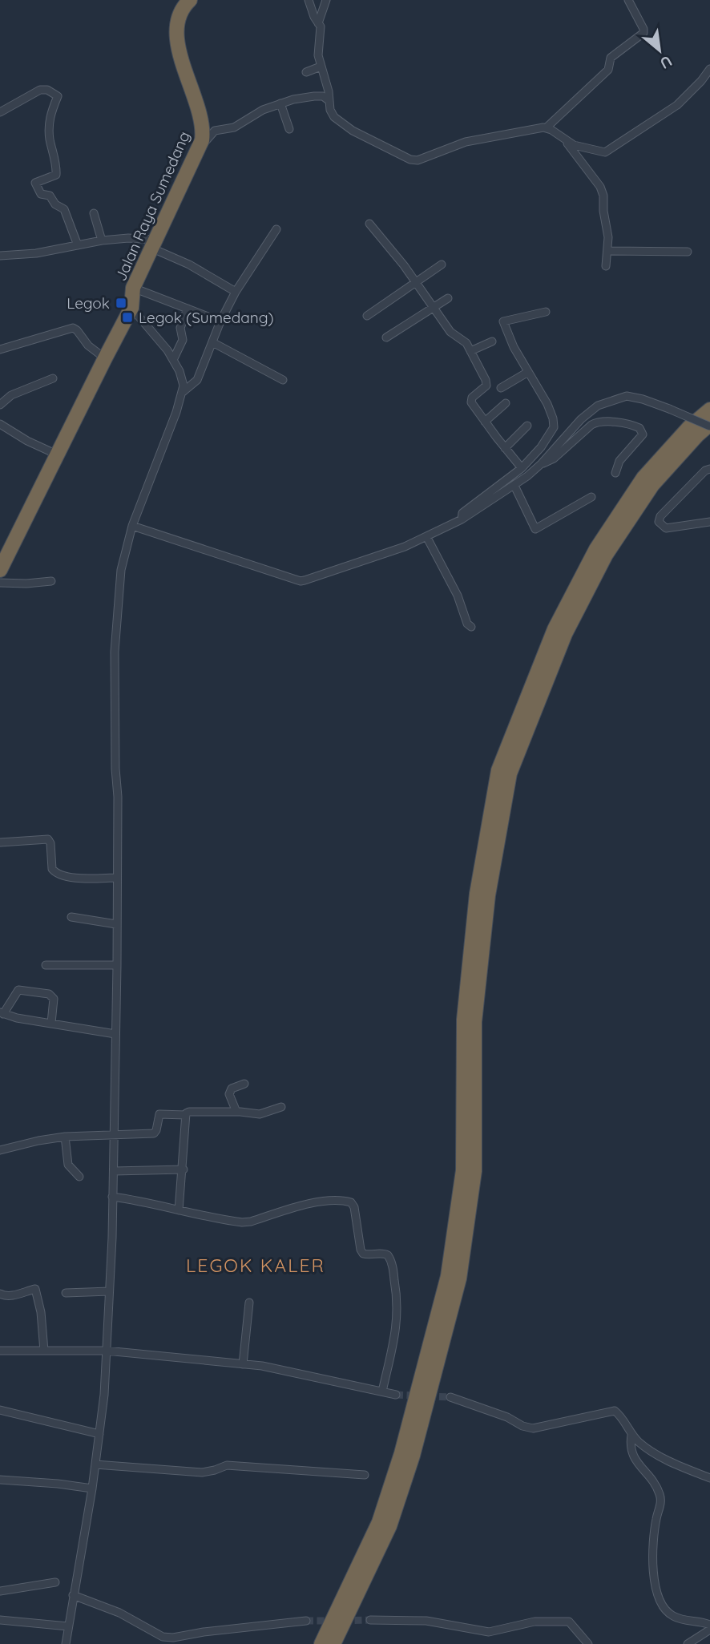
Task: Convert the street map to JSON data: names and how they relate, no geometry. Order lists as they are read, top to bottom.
{
  "streets": {
    "highway": ["Jalan Raya Sumedang"]
  },
  "districts": ["LEGOK KALER"],
  "places": {
    "transit": ["Legok", "Legok (Sumedang)"]
  },
  "north": "bottom right"
}
